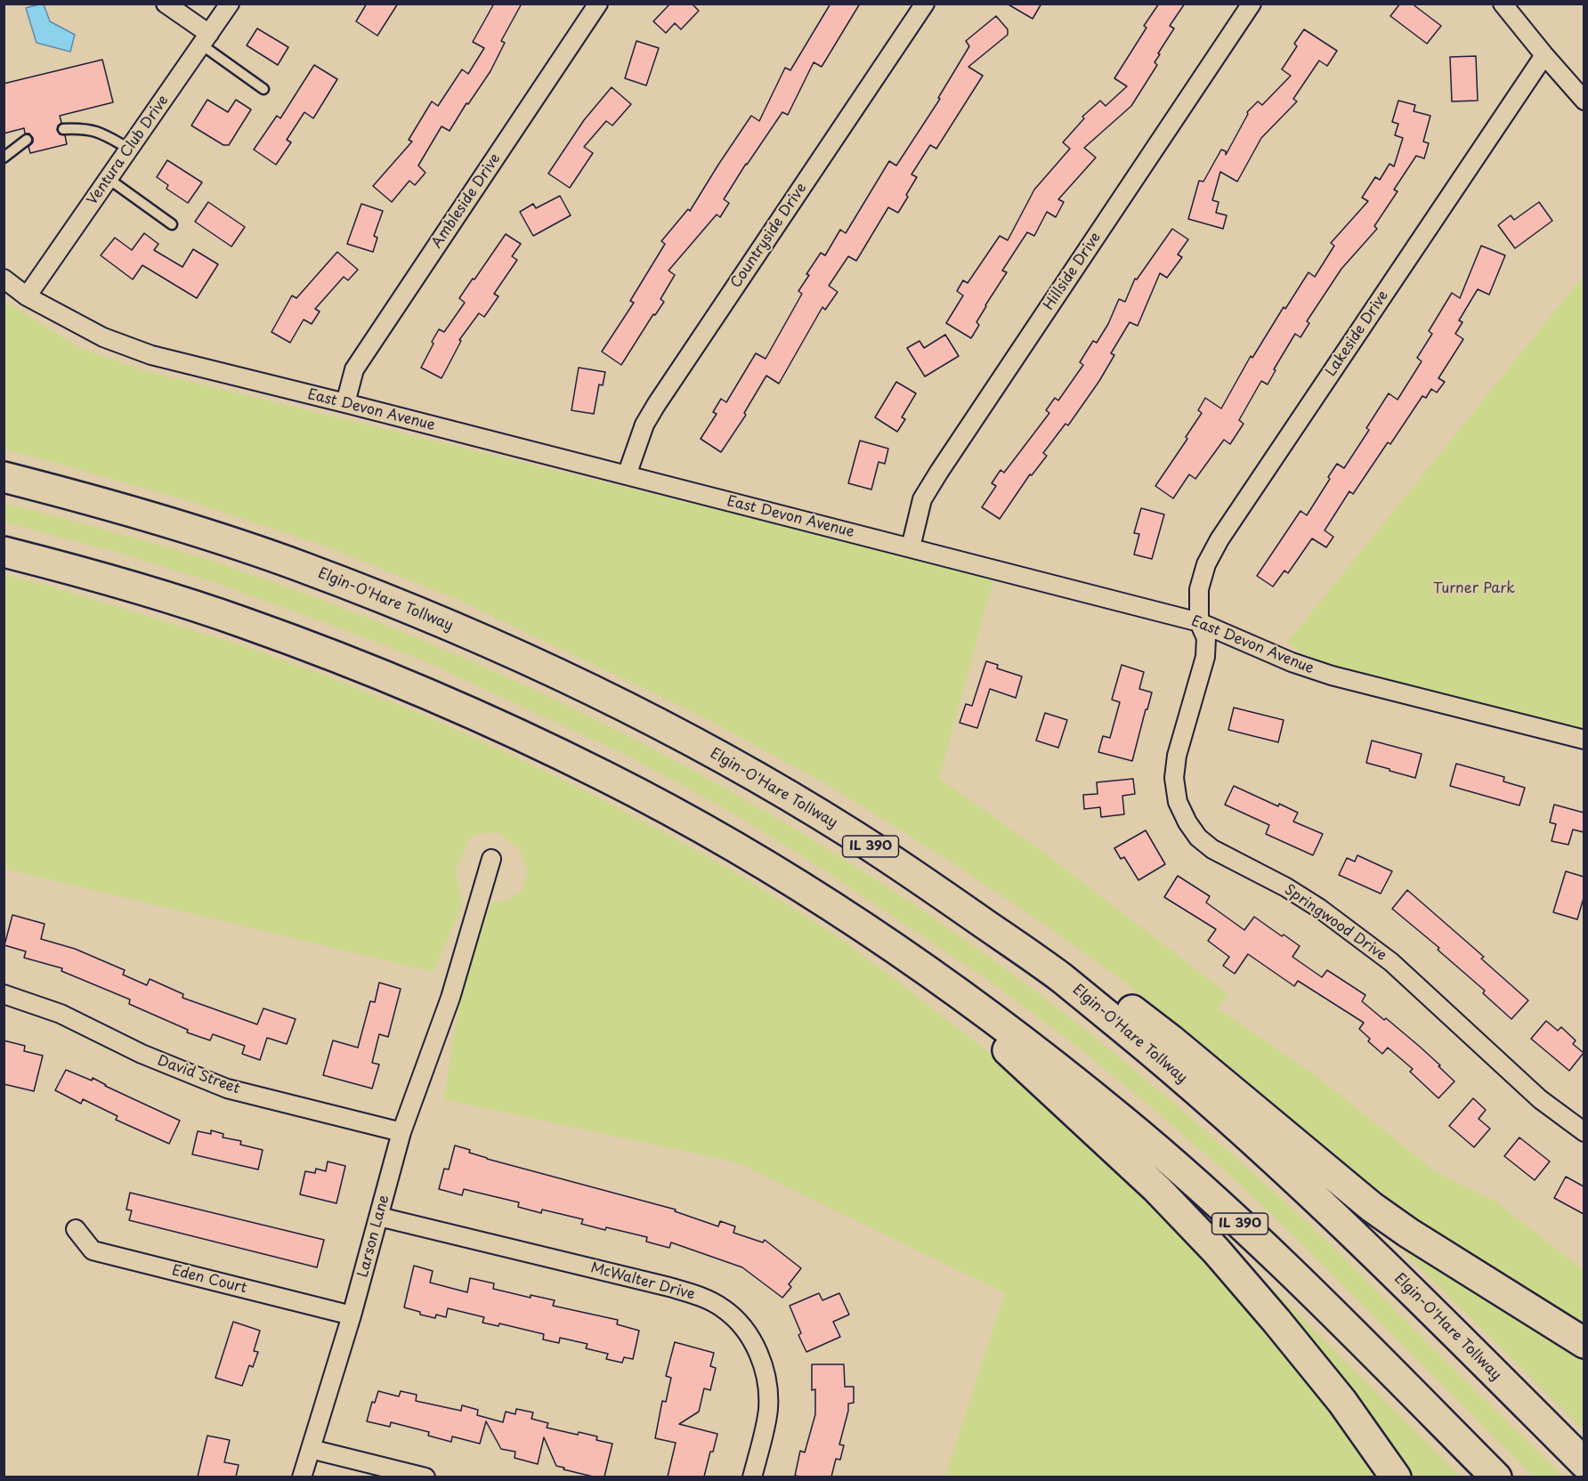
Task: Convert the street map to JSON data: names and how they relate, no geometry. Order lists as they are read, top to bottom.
{
  "streets": {
    "highway": ["Elgin-O'Hare Tollway", "IL 390"],
    "street": [
      "Ventura Club Drive",
      "Ambleside Drive",
      "Countryside Drive",
      "Hillside Drive",
      "Lakeside Drive",
      "East Devon Avenue",
      "Springwood Drive",
      "David Street",
      "Larson Lane",
      "Eden Court",
      "McWalter Drive"
    ]
  },
  "crossings": [
    ["Ventura Club Drive", "East Devon Avenue"],
    ["Ambleside Drive", "East Devon Avenue"],
    ["Countryside Drive", "East Devon Avenue"],
    ["Hillside Drive", "East Devon Avenue"],
    ["Lakeside Drive", "East Devon Avenue"],
    ["Lakeside Drive", "Springwood Drive"],
    ["East Devon Avenue", "Springwood Drive"],
    ["David Street", "Larson Lane"],
    ["Larson Lane", "Eden Court"],
    ["Larson Lane", "McWalter Drive"]
  ],
  "parks": ["Turner Park"]
}
